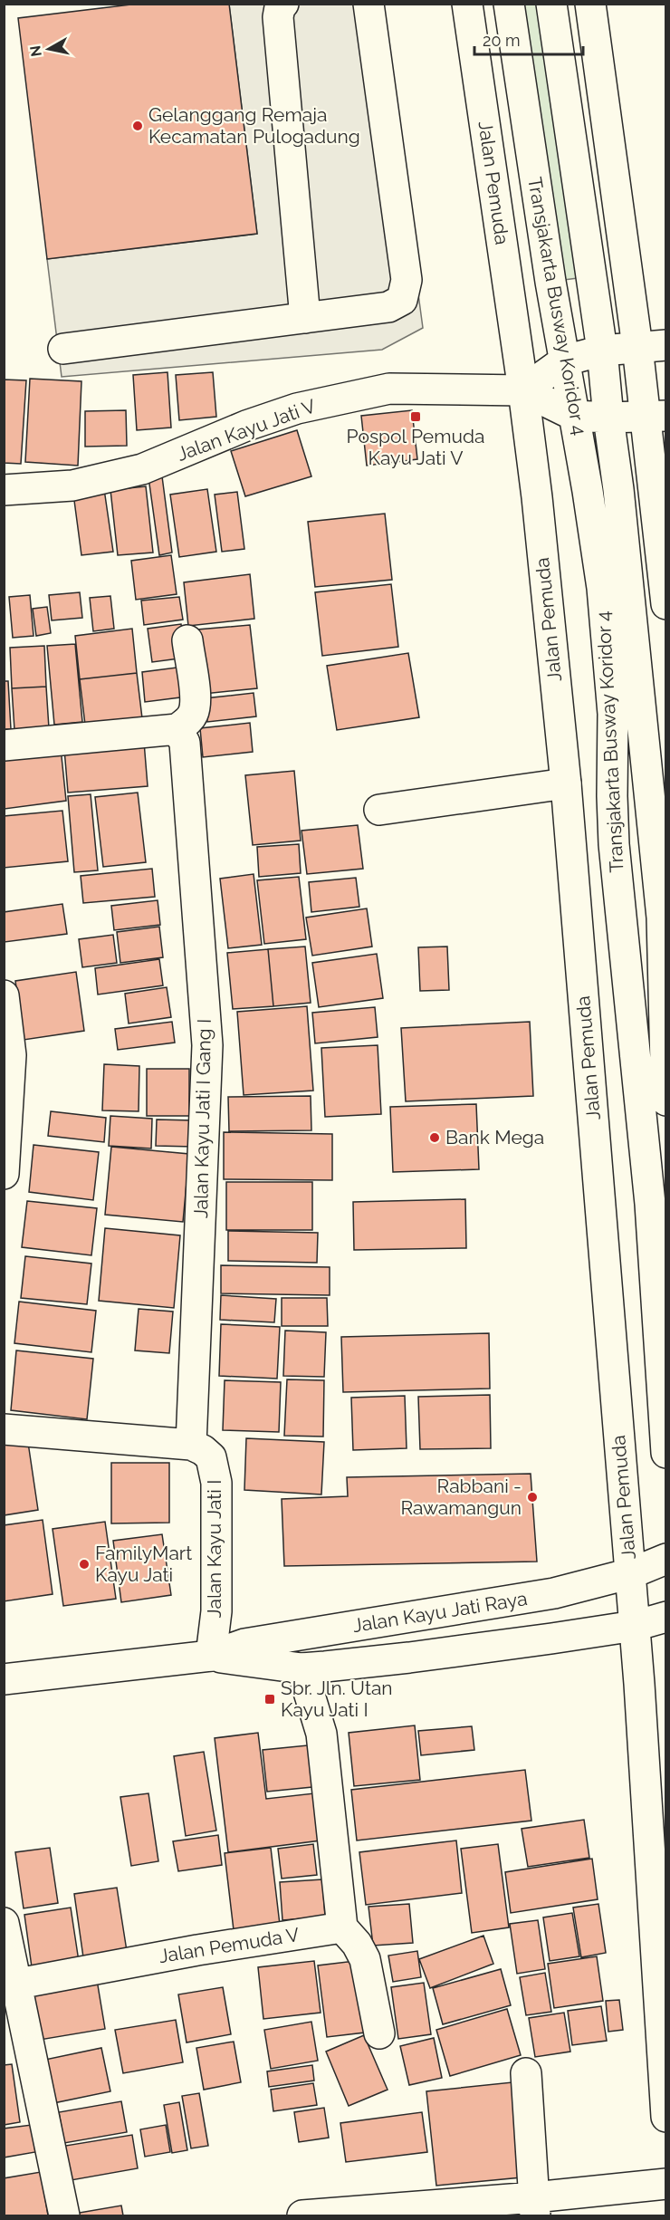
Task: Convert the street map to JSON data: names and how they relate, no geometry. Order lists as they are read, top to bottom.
{
  "streets": {
    "main road": [
      "Jalan Pemuda",
      "Transjakarta Busway Koridor 4",
      "Jalan Kayu Jati V",
      "Jalan Kayu Jati I Gang I",
      "Jalan Kayu Jati I",
      "Jalan Kayu Jati Raya",
      "Jalan Pemuda V"
    ]
  },
  "crossings": [
    ["Jalan Pemuda", "Jalan Kayu Jati V"],
    ["Jalan Pemuda", "Jalan Kayu Jati Raya"],
    ["Jalan Kayu Jati I Gang I", "Jalan Kayu Jati I"],
    ["Jalan Kayu Jati I", "Jalan Kayu Jati Raya"]
  ],
  "places": {
    "other": [
      "Gelanggang Remaja Kecamatan Pulogadung",
      "Bank Mega",
      "Rabbani - Rawamangun",
      "FamilyMart Kayu Jati"
    ],
    "transit": ["Pospol Pemuda Kayu Jati V", "Sbr. Jln. Utan Kayu Jati I"]
  },
  "scale_bar": "20 m",
  "north": "left"
}
